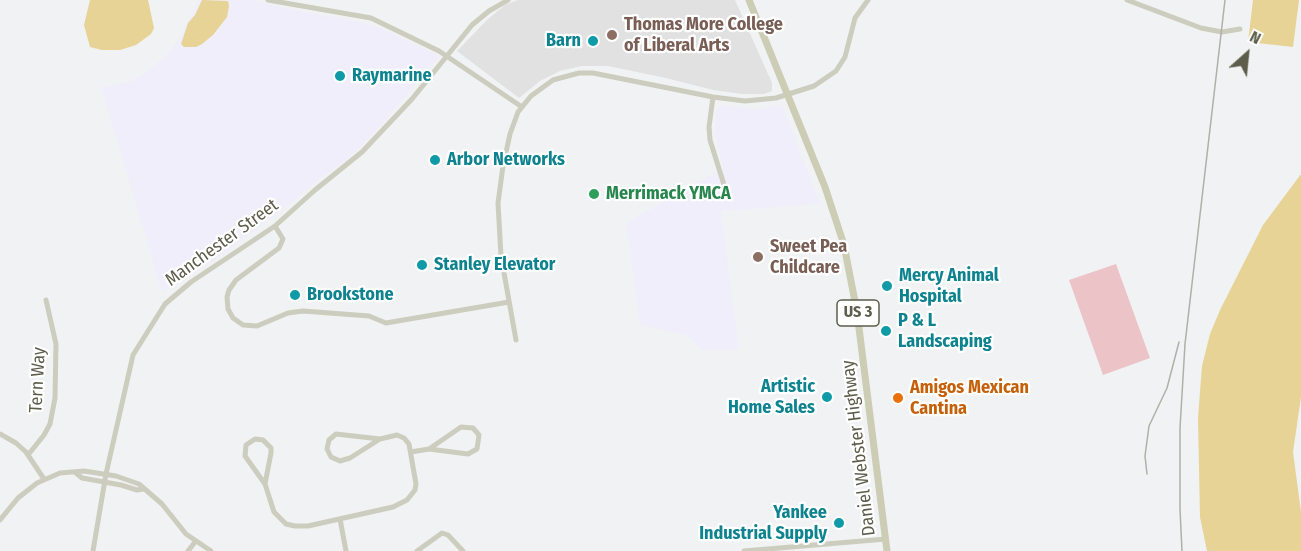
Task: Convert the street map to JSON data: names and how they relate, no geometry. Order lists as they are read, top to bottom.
{
  "streets": {
    "main road": ["US 3", "Daniel Webster Highway"],
    "street": ["Manchester Street", "Tern Way"]
  },
  "places": [
    "Thomas More College of Liberal Arts",
    "Barn",
    "Raymarine",
    "Arbor Networks",
    "Merrimack YMCA",
    "Sweet Pea Childcare",
    "Stanley Elevator",
    "Mercy Animal Hospital",
    "Brookstone",
    "P & L Landscaping",
    "Artistic Home Sales",
    "Amigos Mexican Cantina",
    "Yankee Industrial Supply"
  ],
  "north": "top right"
}
